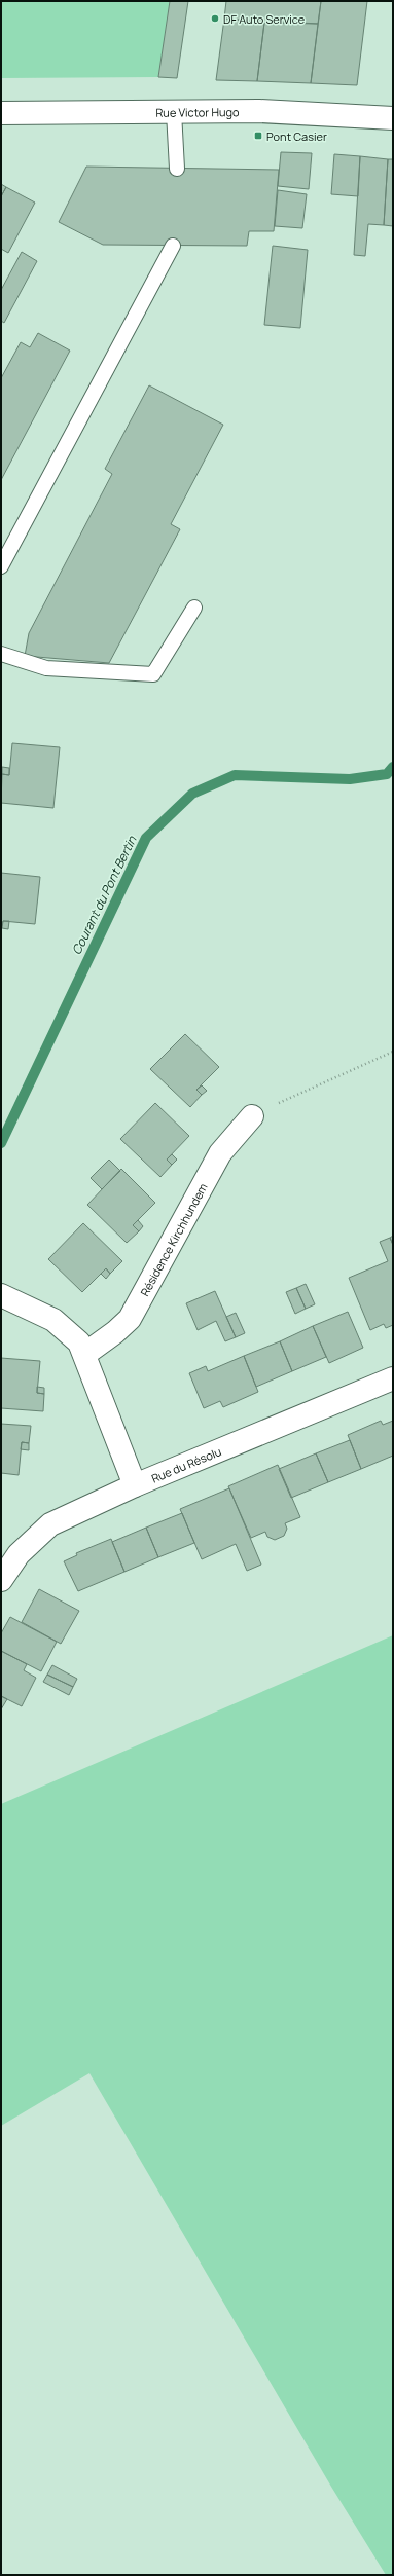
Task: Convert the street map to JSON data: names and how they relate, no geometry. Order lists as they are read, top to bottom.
{
  "streets": {
    "street": ["Rue Victor Hugo", "Résidence Kirchhundem", "Rue du Résolu"]
  },
  "water": ["Courant du Pont Bertin"],
  "places": {
    "other": ["DF Auto Service"],
    "transit": ["Pont Casier"]
  }
}
